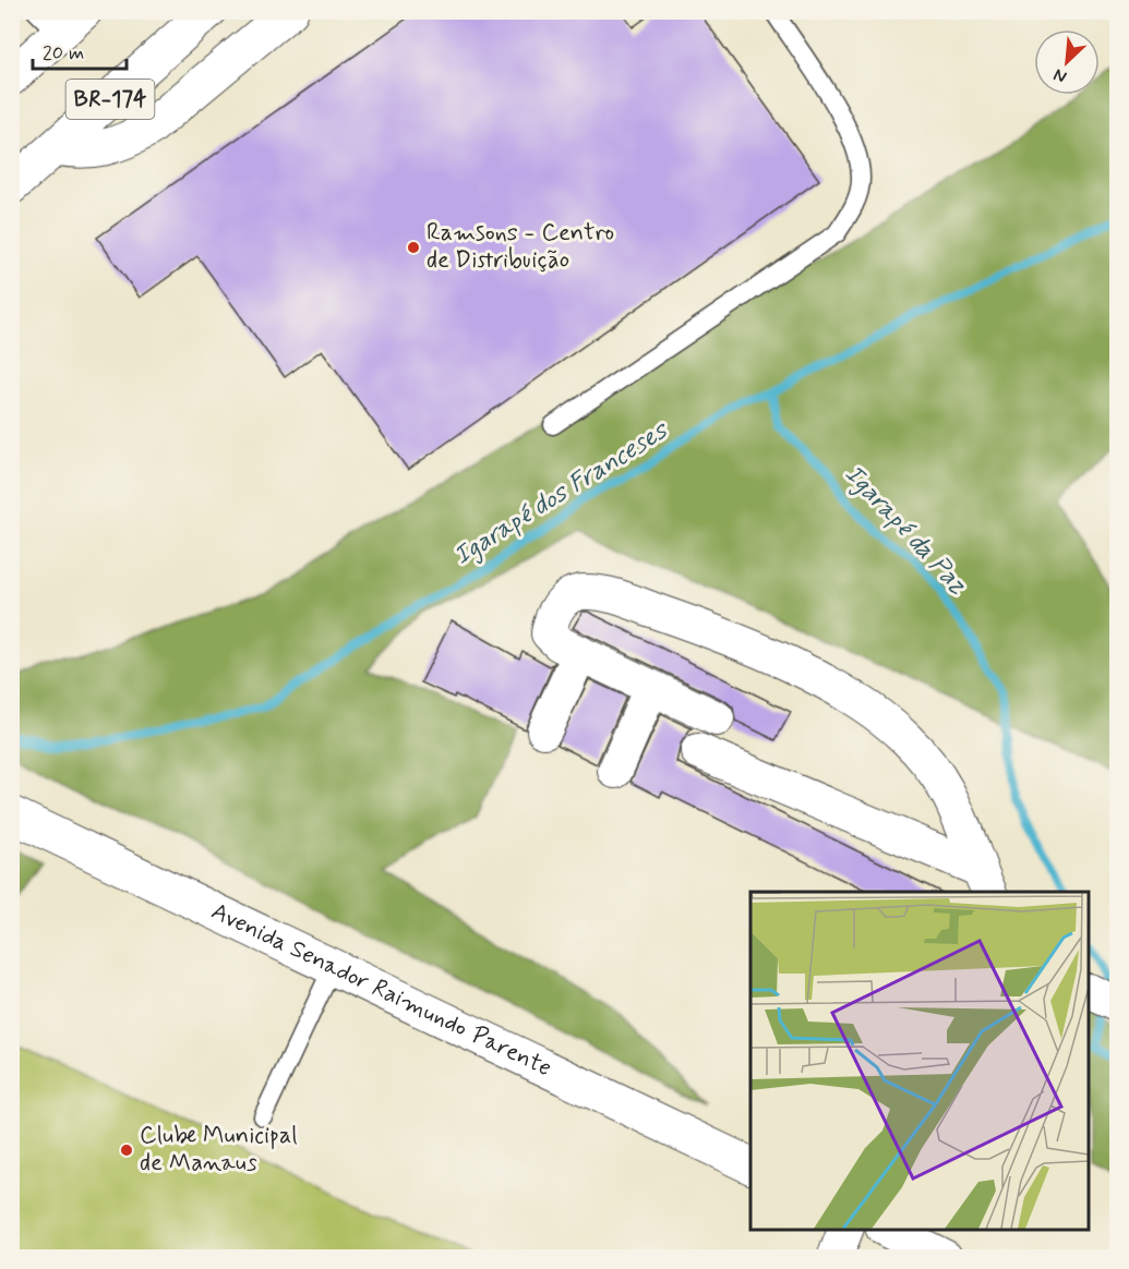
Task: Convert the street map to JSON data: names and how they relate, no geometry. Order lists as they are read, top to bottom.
{
  "streets": {
    "main road": ["BR-174", "Avenida Senador Raimundo Parente"]
  },
  "water": ["Igarapé dos Franceses", "Igarapé da Paz"],
  "places": ["Ramsons - Centro de Distribuição", "Clube Municipal de Manaus"],
  "scale_bar": "20 m",
  "north": "bottom left"
}
